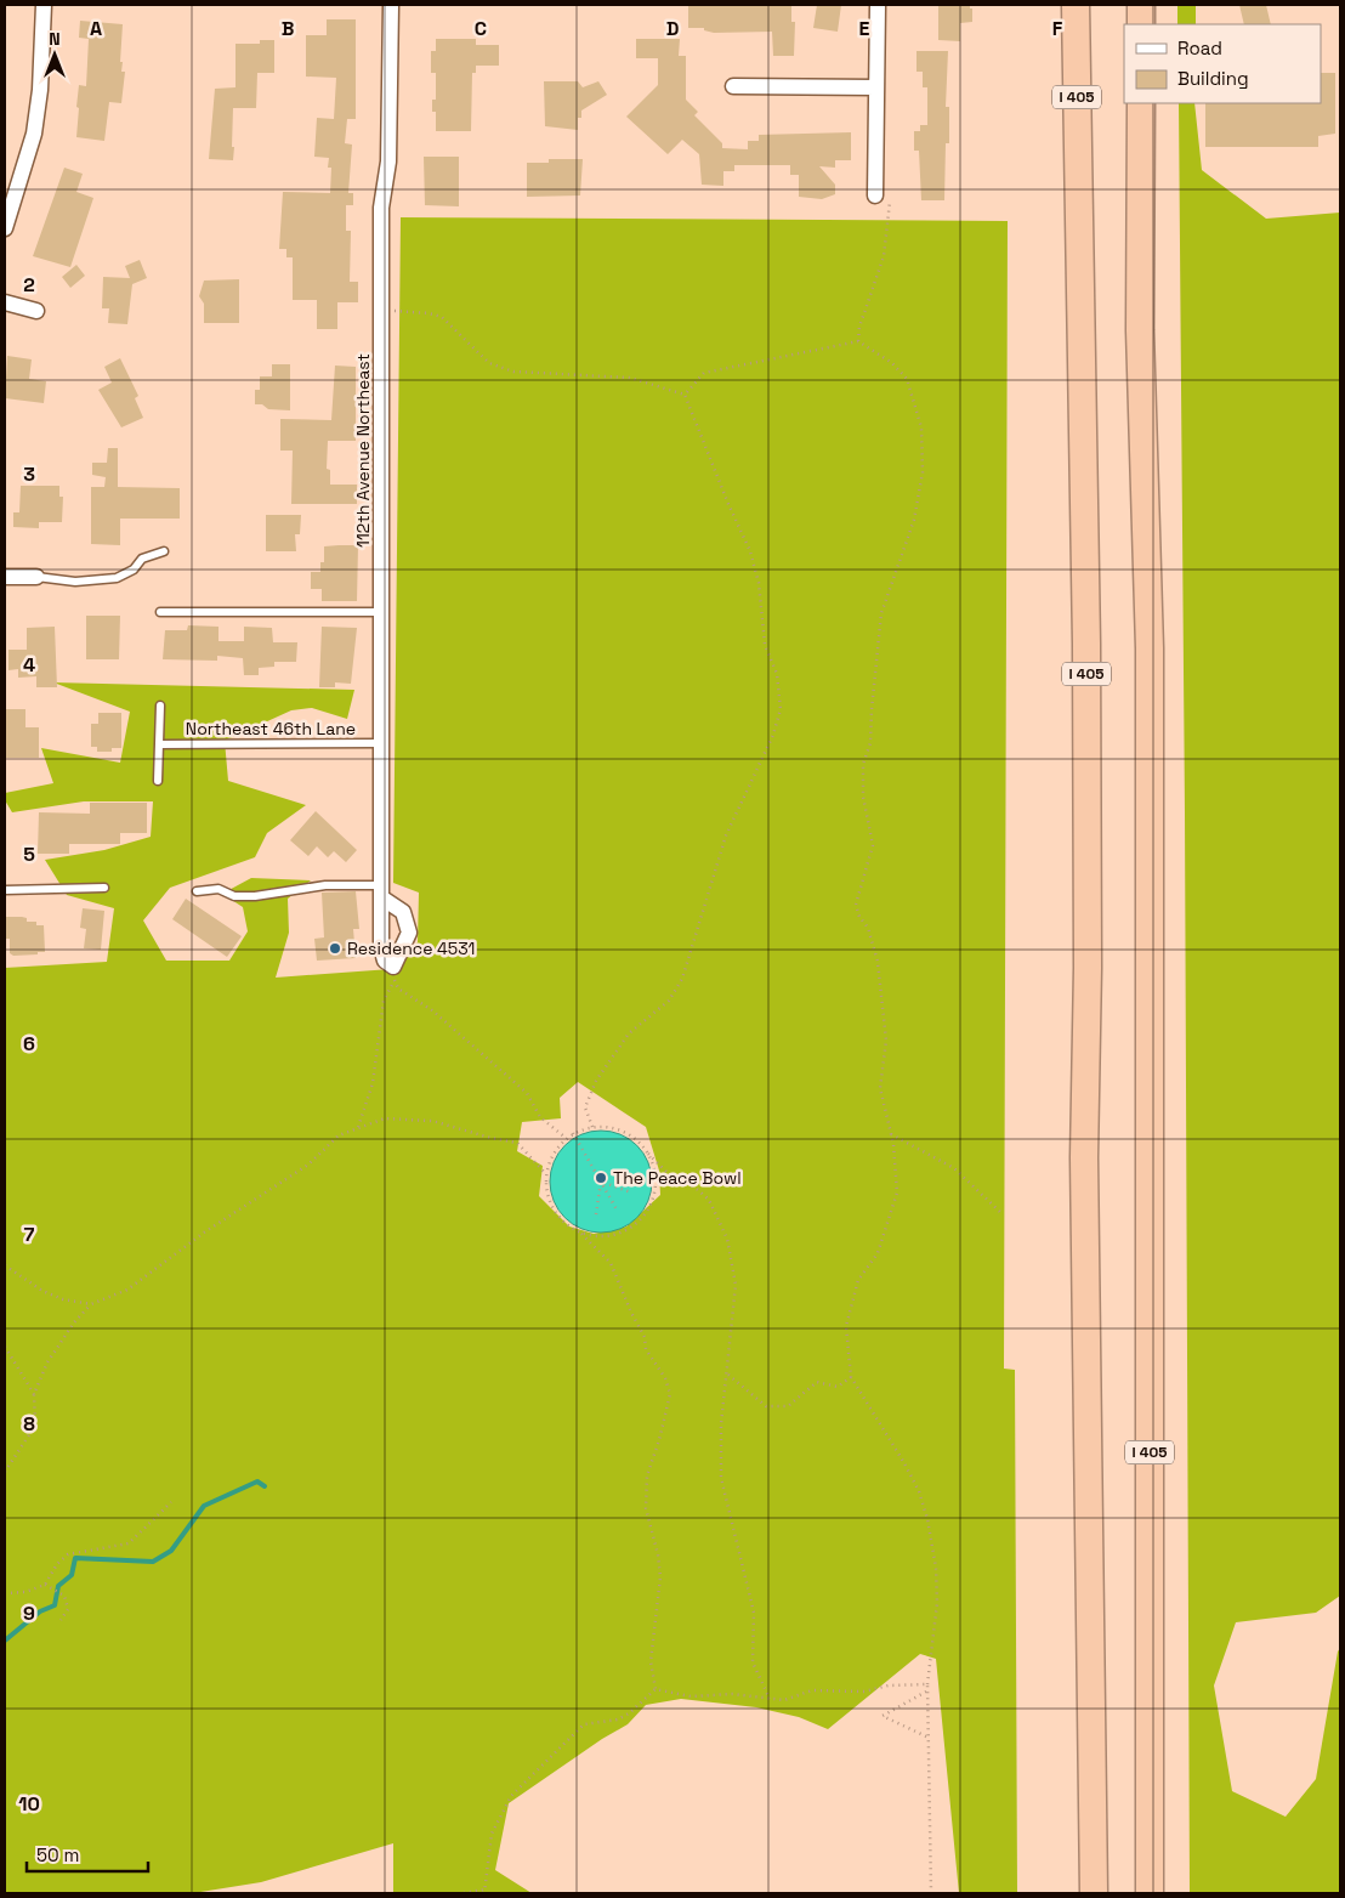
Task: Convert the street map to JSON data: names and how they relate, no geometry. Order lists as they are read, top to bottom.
{
  "streets": {
    "highway": ["I 405"],
    "street": ["112th Avenue Northeast"],
    "lane": ["Northeast 46th Lane"]
  },
  "crossings": [
    ["112th Avenue Northeast", "Northeast 46th Lane"]
  ],
  "places": ["Residence 4531", "The Peace Bowl"],
  "legend": ["Road", "Building"],
  "scale_bar": "50 m",
  "north": "top",
  "grid": {
    "columns": [
      "A",
      "B",
      "C",
      "D",
      "E",
      "F"
    ],
    "rows": [
      "2",
      "3",
      "4",
      "5",
      "6",
      "7",
      "8",
      "9",
      "10"
    ]
  }
}
